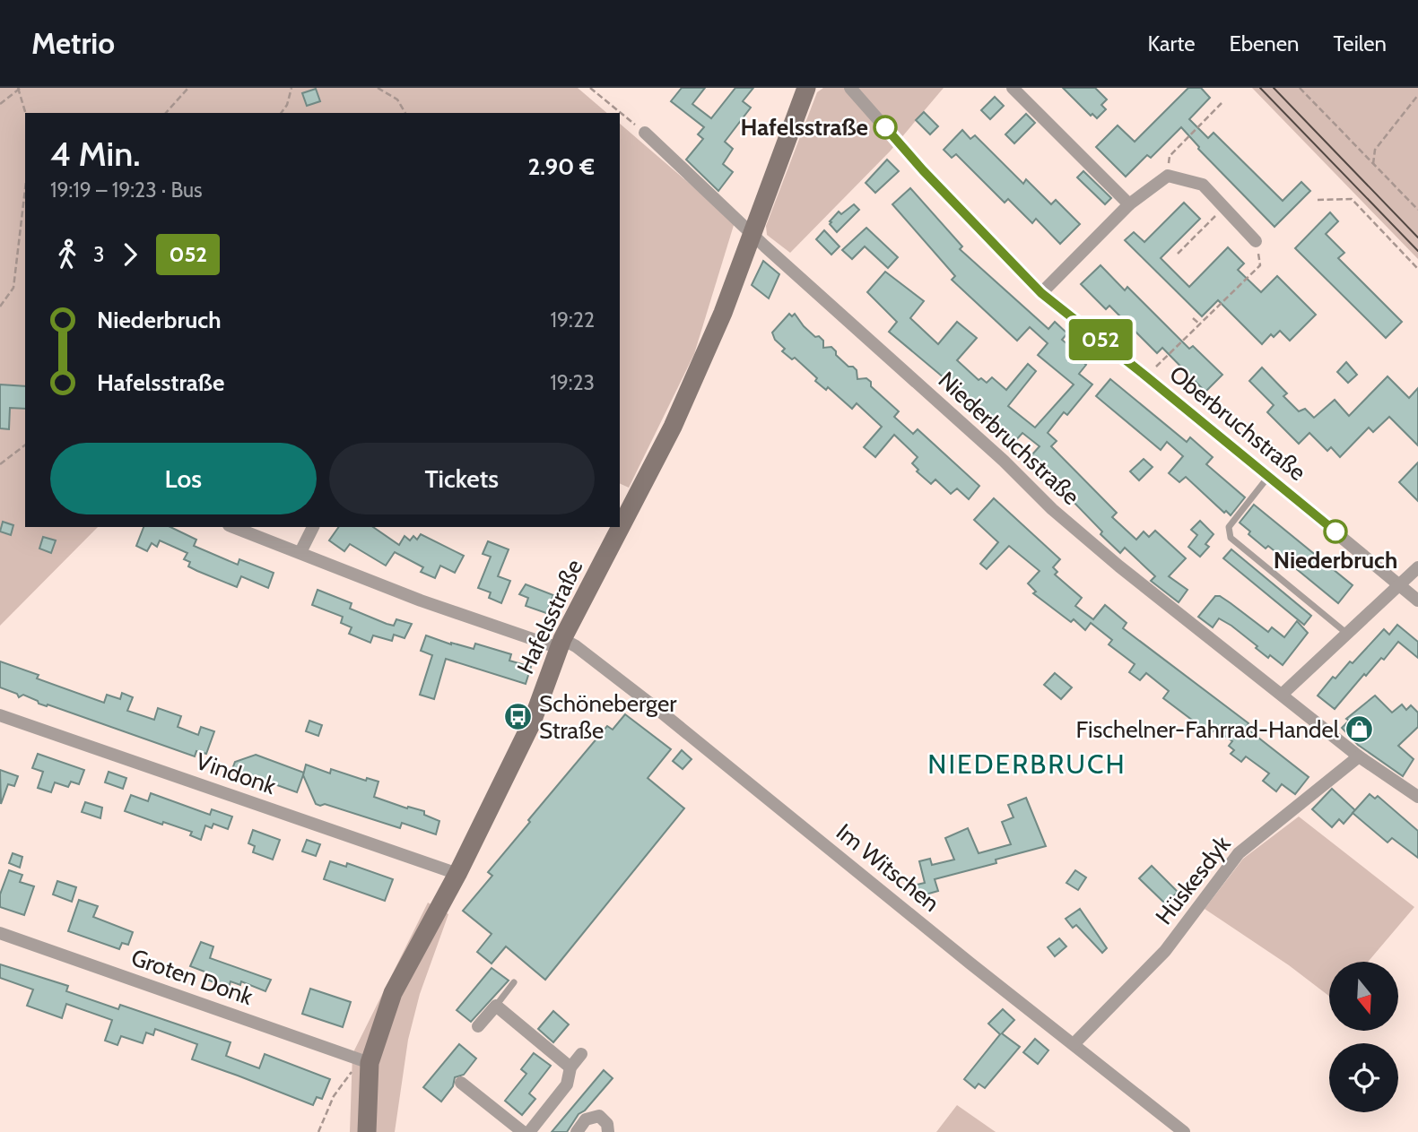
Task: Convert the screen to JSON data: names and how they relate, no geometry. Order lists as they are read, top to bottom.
{
  "streets": {
    "main road": ["Hafelsstraße"],
    "street": [
      "Oberbruchstraße",
      "Niederbruchstraße",
      "Vindonk",
      "Im Witschen",
      "Hüskesdyk",
      "Groten Donk"
    ]
  },
  "crossings": [
    ["Niederbruchstraße", "Hafelsstraße"],
    ["Niederbruchstraße", "Hüskesdyk"],
    ["Hafelsstraße", "Vindonk"],
    ["Hafelsstraße", "Im Witschen"],
    ["Hafelsstraße", "Groten Donk"],
    ["Im Witschen", "Hüskesdyk"]
  ],
  "districts": ["NIEDERBRUCH"],
  "places": {
    "other": ["Hafelsstraße", "Niederbruch"],
    "bus stop": ["Schöneberger Straße"],
    "shop": ["Fischelner-Fahrrad-Handel"]
  },
  "lines": ["bus line 052"],
  "north": "bottom",
  "page": {
    "header": "Metrio",
    "nav": ["Karte", "Ebenen", "Teilen"],
    "on_map": "052",
    "heading": ["4 Min.", "19:19 – 19:23 · Bus", "2.90 €"],
    "legs": ["3", "052"],
    "list": [
      {
        "name": "Niederbruch",
        "value": "19:22"
      },
      {
        "name": "Hafelsstraße",
        "value": "19:23"
      }
    ],
    "buttons": ["Los", "Tickets"]
  }
}
